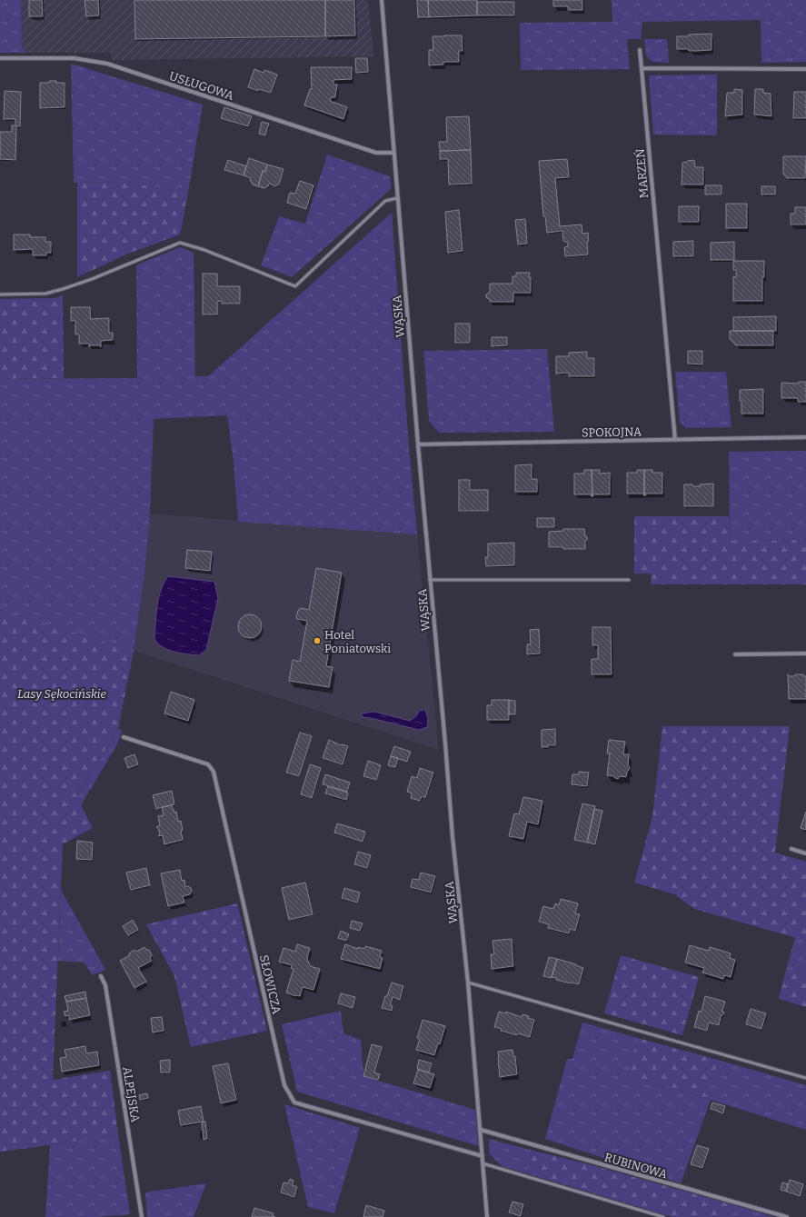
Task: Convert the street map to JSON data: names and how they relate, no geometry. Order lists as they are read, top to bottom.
{
  "streets": {
    "street": [
      "USŁUGOWA",
      "MARZEŃ",
      "WĄSKA",
      "SPOKOJNA",
      "SŁOWICZA",
      "ALPEJSKA",
      "RUBINOWA"
    ]
  },
  "crossings": [
    ["USŁUGOWA", "WĄSKA"],
    ["MARZEŃ", "SPOKOJNA"],
    ["WĄSKA", "SPOKOJNA"],
    ["WĄSKA", "SŁOWICZA"],
    ["WĄSKA", "RUBINOWA"]
  ],
  "parks": ["Lasy Sękocińskie"],
  "places": ["Hotel Poniatowski"]
}
